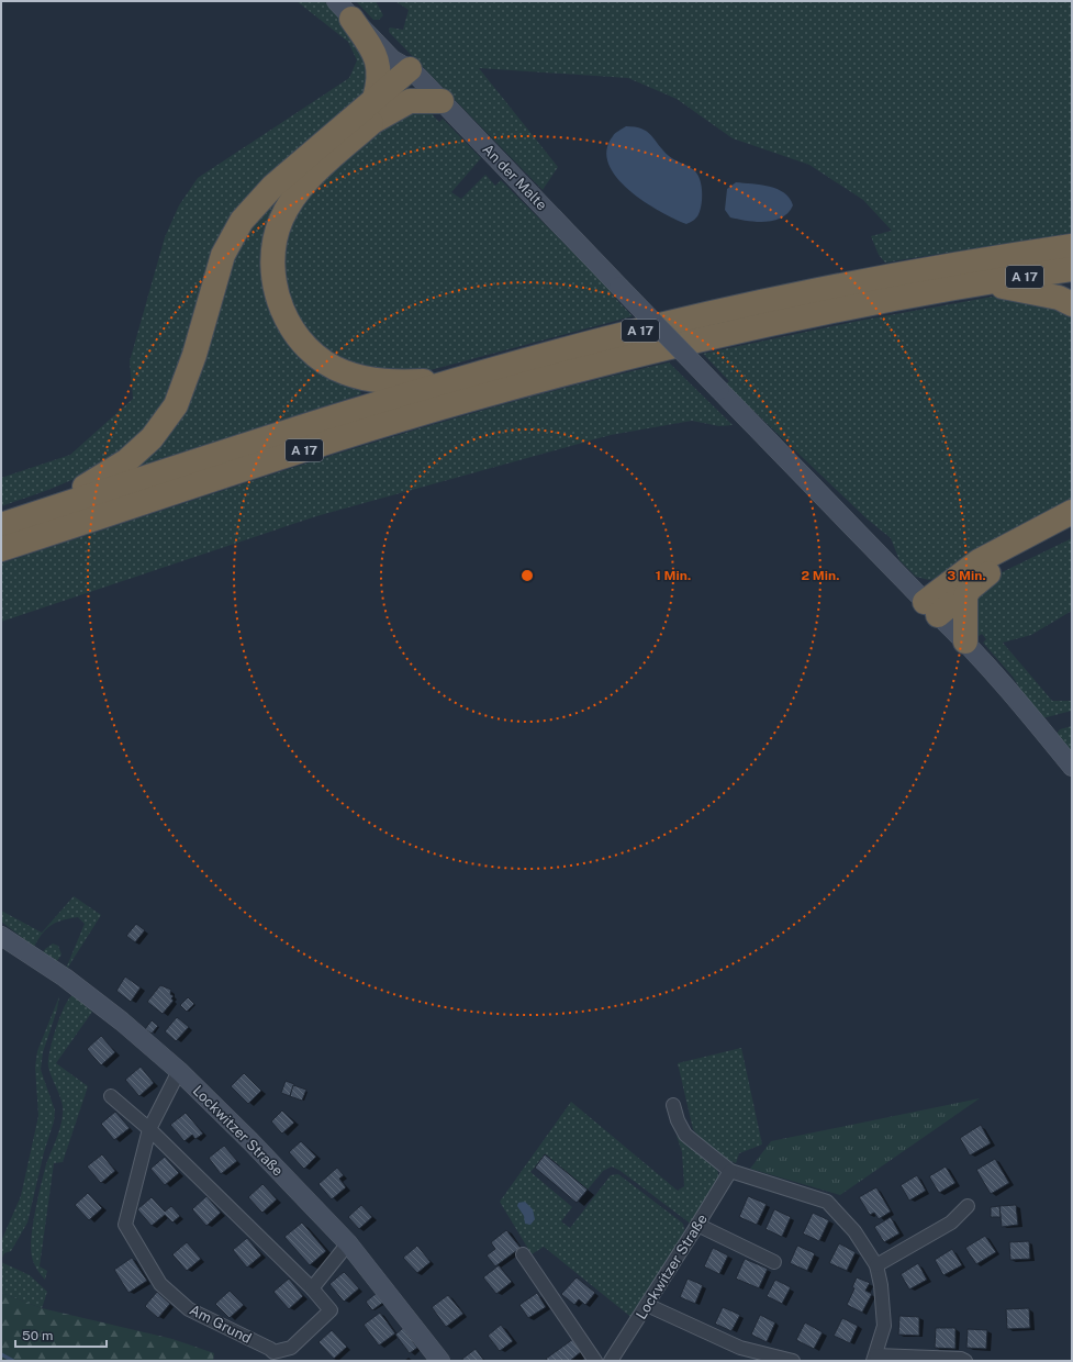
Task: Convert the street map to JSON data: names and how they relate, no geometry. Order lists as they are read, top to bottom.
{
  "streets": {
    "highway": ["A 17"],
    "main road": ["An der Malte", "Lockwitzer Straße"],
    "street": ["Am Grund"]
  },
  "crossings": [
    ["Lockwitzer Straße", "Am Grund"]
  ],
  "scale_bar": "50 m",
  "rings": ["1 Min.", "2 Min.", "3 Min."]
}
